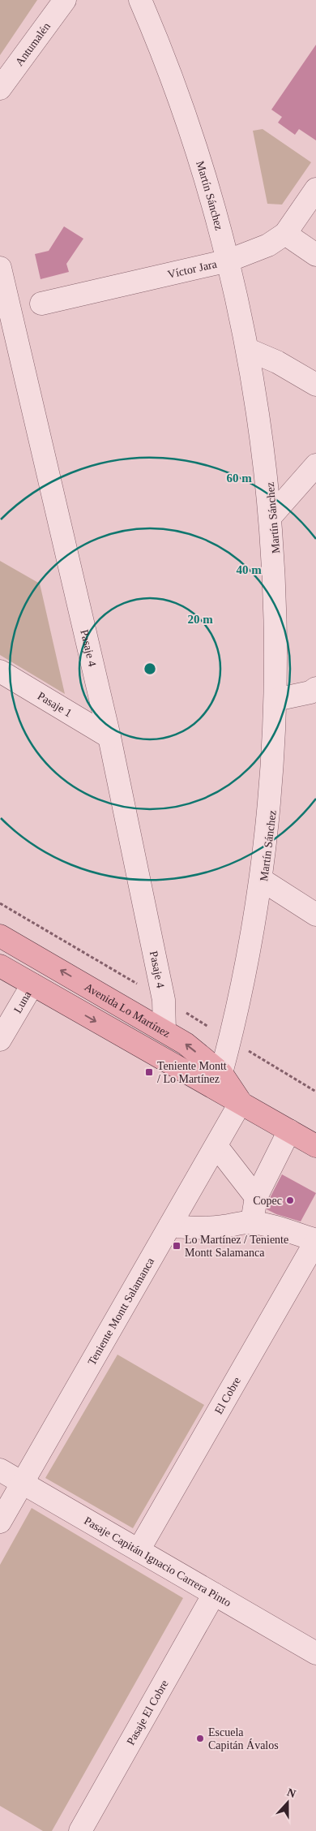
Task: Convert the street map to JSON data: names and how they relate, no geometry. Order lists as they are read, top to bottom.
{
  "streets": {
    "main road": ["Avenida Lo Martínez"],
    "street": [
      "Antumalén",
      "Martín Sánchez",
      "Víctor Jara",
      "Pasaje 4",
      "Pasaje 1",
      "Luna",
      "Teniente Montt Salamanca",
      "El Cobre",
      "Pasaje Capitán Ignacio Carrera Pinto",
      "Pasaje El Cobre"
    ]
  },
  "crossings": [
    ["Martín Sánchez", "Víctor Jara"],
    ["Martín Sánchez", "Avenida Lo Martínez"],
    ["Pasaje 4", "Pasaje 1"],
    ["Pasaje 4", "Avenida Lo Martínez"],
    ["Luna", "Avenida Lo Martínez"],
    ["Avenida Lo Martínez", "Teniente Montt Salamanca"],
    ["Teniente Montt Salamanca", "Pasaje Capitán Ignacio Carrera Pinto"],
    ["El Cobre", "Pasaje Capitán Ignacio Carrera Pinto"],
    ["Pasaje Capitán Ignacio Carrera Pinto", "Pasaje El Cobre"]
  ],
  "places": {
    "transit": ["Teniente Montt / Lo Martínez", "Lo Martínez / Teniente Montt Salamanca"],
    "other": ["Copec", "Escuela Capitán Ávalos"]
  },
  "north": "top",
  "rings": ["60 m", "40 m", "20 m"]
}
